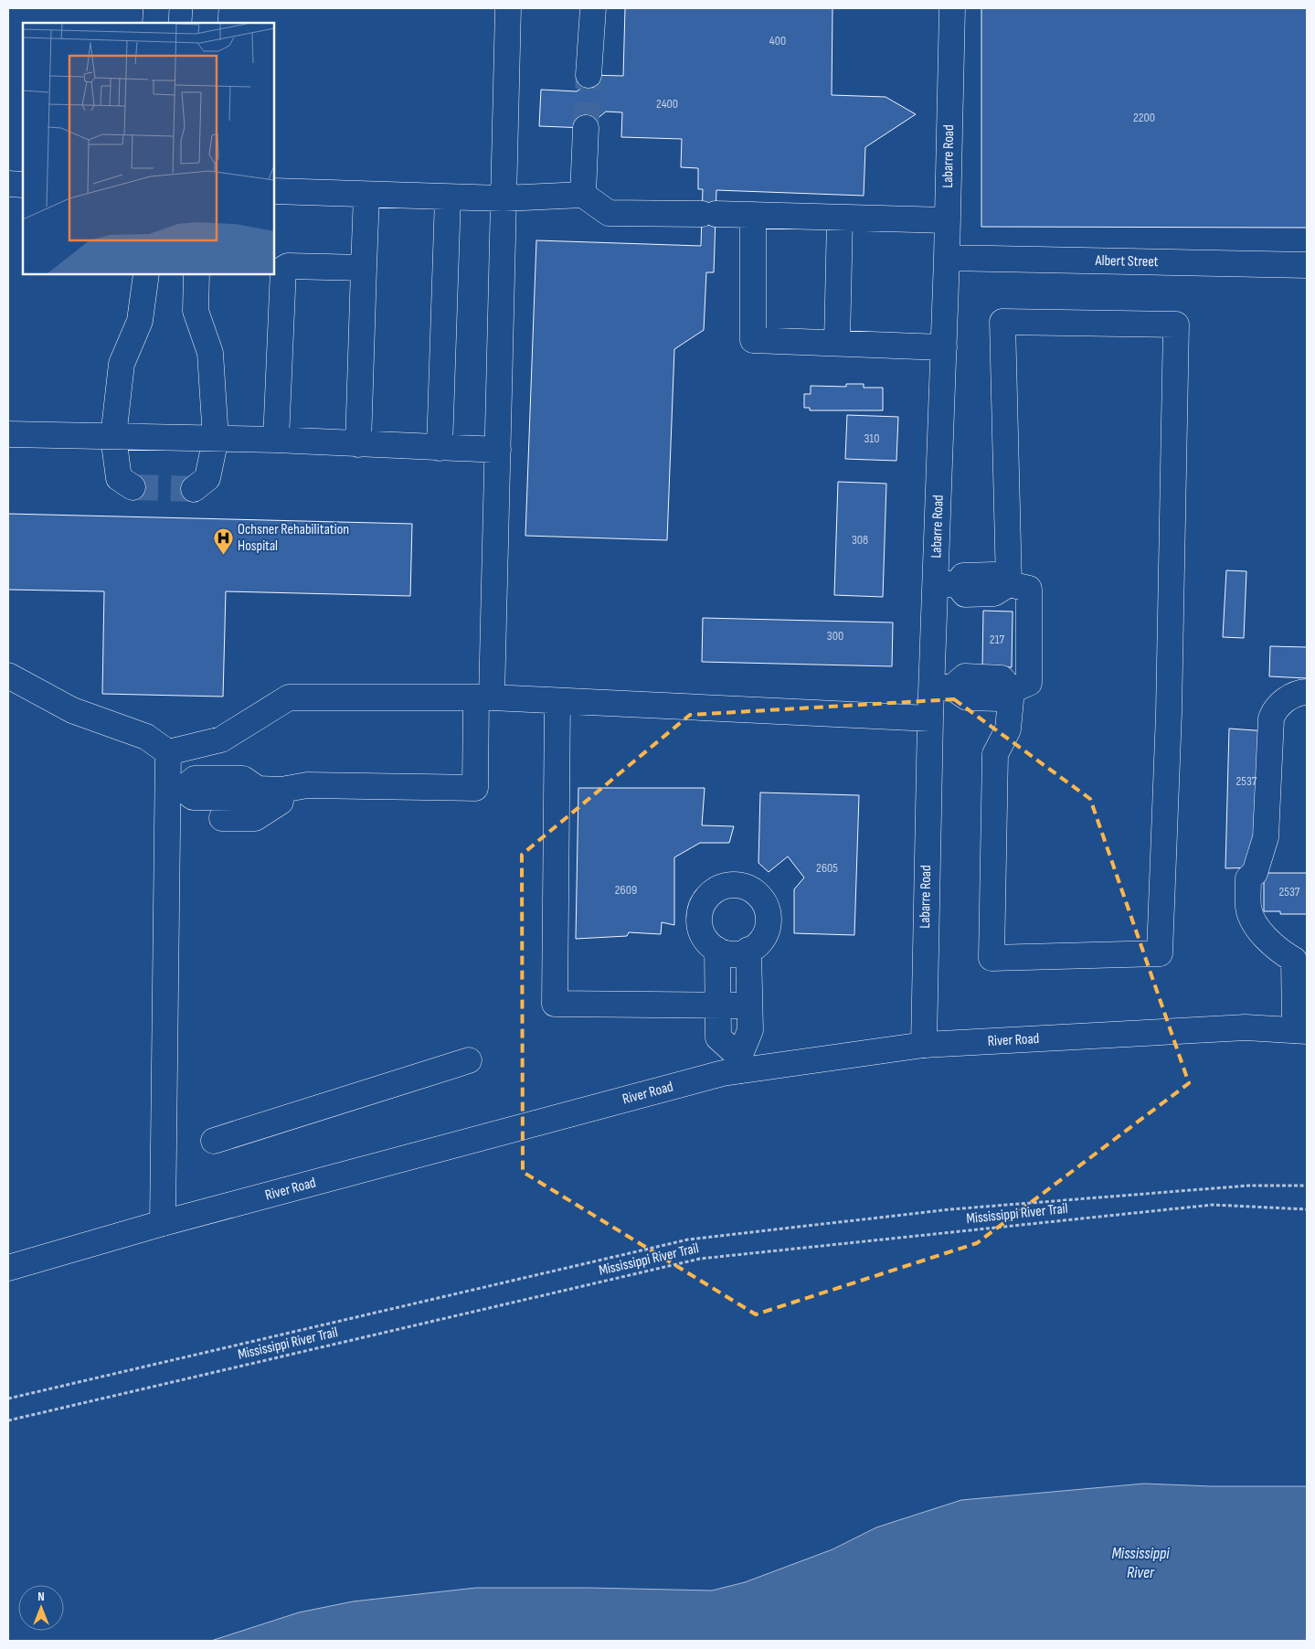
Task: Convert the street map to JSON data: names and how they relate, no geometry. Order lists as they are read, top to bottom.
{
  "streets": {
    "main road": ["Labarre Road", "Albert Street", "River Road"],
    "path": ["Mississippi River Trail"]
  },
  "crossings": [
    ["Labarre Road", "Albert Street"],
    ["Labarre Road", "River Road"]
  ],
  "water": ["Mississippi River"],
  "places": {
    "hospital": ["Ochsner Rehabilitation Hospital"]
  },
  "house_numbers": [
    "400",
    "2400",
    "2200",
    "310",
    "308",
    "300",
    "217",
    "2537",
    "2605",
    "2609",
    "2537"
  ],
  "north": "top"
}
